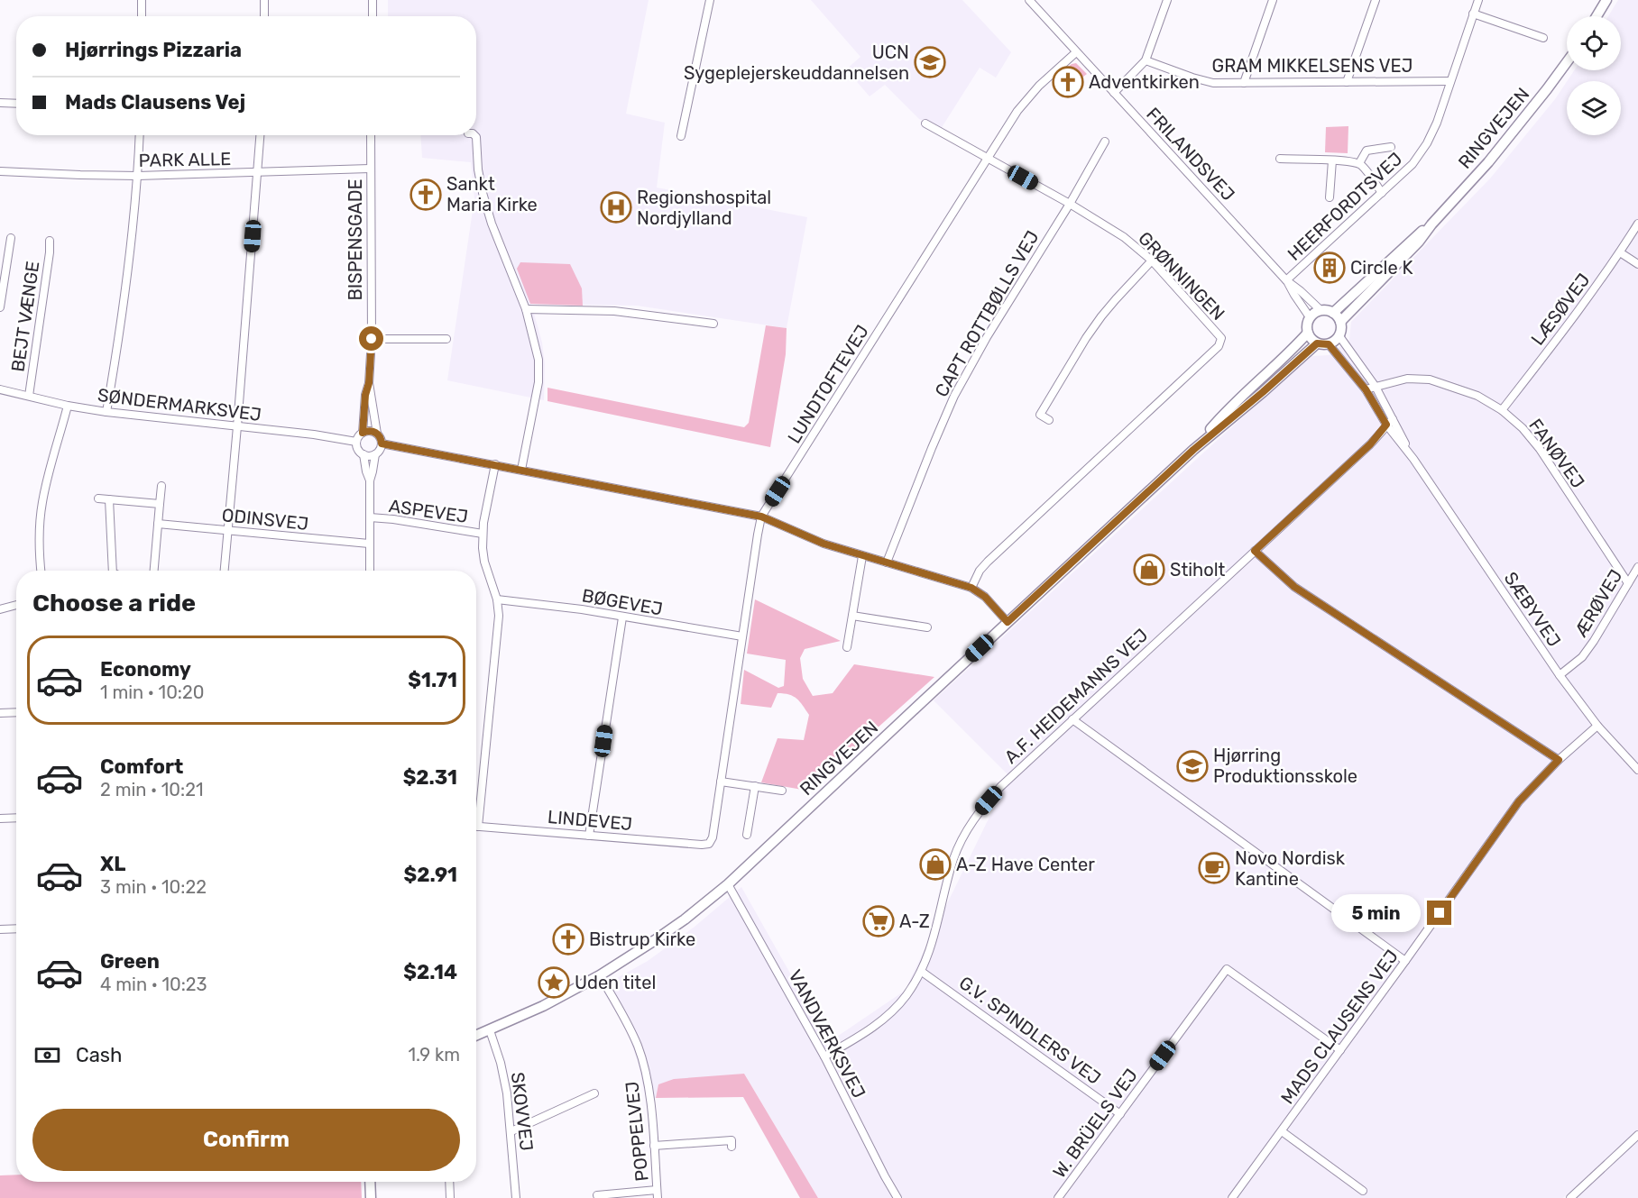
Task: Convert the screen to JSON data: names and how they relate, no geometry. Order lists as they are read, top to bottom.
{
  "streets": {
    "main road": ["RINGVEJEN"],
    "street": [
      "GRAM MIKKELSENS VEJ",
      "FRILANDSVEJ",
      "PARK ALLE",
      "HEERFORDTSVEJ",
      "BISPENSGADE",
      "GRØNNINGEN",
      "LÆSØVEJ",
      "CAPT ROTTBØLLS VEJ",
      "BEJT VÆNGE",
      "LUNDTOFTEVEJ",
      "SØNDERMARKSVEJ",
      "FANØVEJ",
      "ASPEVEJ",
      "ODINSVEJ",
      "BØGEVEJ",
      "ÆRØVEJ",
      "SÆBYVEJ",
      "A.F. HEIDEMANNS VEJ",
      "LINDEVEJ",
      "MADS CLAUSENS VEJ",
      "G.V. SPINDLERS VEJ",
      "VANDVÆRKSVEJ",
      "SKOVVEJ",
      "W. BRÜELS VEJ",
      "POPPELVEJ"
    ]
  },
  "crossings": [
    ["GRAM MIKKELSENS VEJ", "HEERFORDTSVEJ"],
    ["RINGVEJEN", "FRILANDSVEJ"],
    ["RINGVEJEN", "SÆBYVEJ"],
    ["RINGVEJEN", "VANDVÆRKSVEJ"],
    ["RINGVEJEN", "SKOVVEJ"],
    ["RINGVEJEN", "POPPELVEJ"],
    ["FRILANDSVEJ", "HEERFORDTSVEJ"],
    ["FRILANDSVEJ", "LUNDTOFTEVEJ"],
    ["FRILANDSVEJ", "SÆBYVEJ"],
    ["PARK ALLE", "BISPENSGADE"],
    ["BISPENSGADE", "SØNDERMARKSVEJ"],
    ["GRØNNINGEN", "CAPT ROTTBØLLS VEJ"],
    ["GRØNNINGEN", "LUNDTOFTEVEJ"],
    ["LÆSØVEJ", "FANØVEJ"],
    ["BEJT VÆNGE", "SØNDERMARKSVEJ"],
    ["LUNDTOFTEVEJ", "BØGEVEJ"],
    ["LUNDTOFTEVEJ", "LINDEVEJ"],
    ["FANØVEJ", "ÆRØVEJ"],
    ["FANØVEJ", "SÆBYVEJ"],
    ["ÆRØVEJ", "SÆBYVEJ"],
    ["SÆBYVEJ", "A.F. HEIDEMANNS VEJ"],
    ["SÆBYVEJ", "MADS CLAUSENS VEJ"],
    ["A.F. HEIDEMANNS VEJ", "G.V. SPINDLERS VEJ"],
    ["A.F. HEIDEMANNS VEJ", "VANDVÆRKSVEJ"],
    ["MADS CLAUSENS VEJ", "W. BRÜELS VEJ"],
    ["G.V. SPINDLERS VEJ", "W. BRÜELS VEJ"]
  ],
  "places": {
    "school or university": ["UCN Sygeplejerskeuddannelsen", "Hjørring Produktionsskole"],
    "church": ["Adventkirken", "Sankt Maria Kirke", "Bistrup Kirke"],
    "hospital": ["Regionshospital Nordjylland"],
    "building": ["Circle K"],
    "shop": ["Stiholt", "A-Z Have Center"],
    "cafe": ["Novo Nordisk Kantine"],
    "supermarket": ["A-Z"],
    "place": ["Uden titel"]
  },
  "page": {
    "banner": ["Hjørrings Pizzaria", "Mads Clausens Vej"],
    "heading": "Choose a ride",
    "list": [
      {
        "name": "Economy",
        "note": "1 min · 10:20",
        "value": "$1.71"
      },
      {
        "name": "Comfort",
        "note": "2 min · 10:21",
        "value": "$2.31"
      },
      {
        "name": "XL",
        "note": "3 min · 10:22",
        "value": "$2.91"
      },
      {
        "name": "Green",
        "note": "4 min · 10:23",
        "value": "$2.14"
      }
    ],
    "bubble": "5 min",
    "pay": ["Cash", "1.9 km"],
    "buttons": "Confirm"
  }
}
